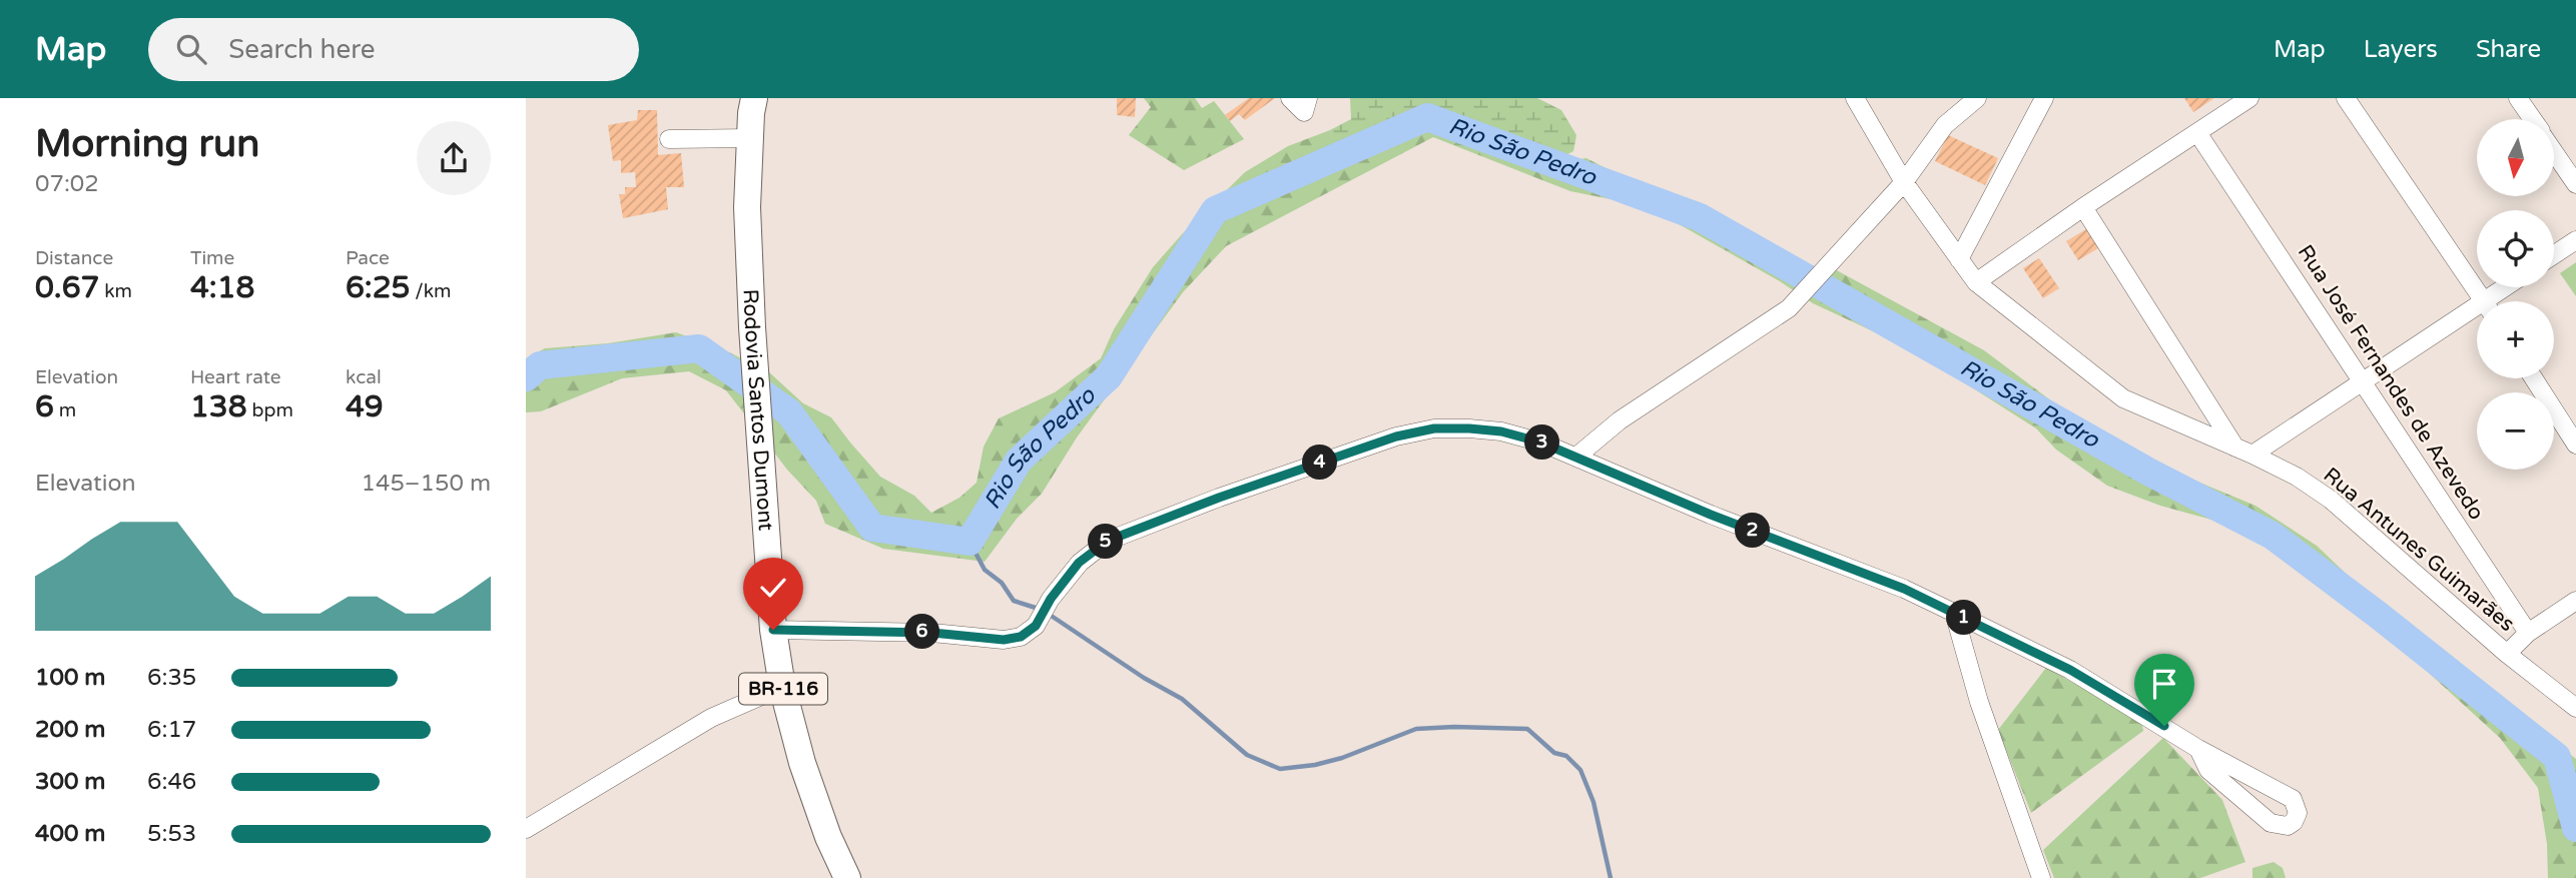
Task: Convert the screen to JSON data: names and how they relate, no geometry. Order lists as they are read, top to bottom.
{
  "streets": {
    "highway": ["Rodovia Santos Dumont", "BR-116"],
    "street": ["Rua José Fernandes de Azevedo", "Rua Antunes Guimarães"]
  },
  "water": ["Rio São Pedro"],
  "north": "bottom",
  "page": {
    "header": "Map",
    "search": "Search here",
    "nav": ["Map", "Layers", "Share"],
    "heading": ["Morning run", "07:02"],
    "map_buttons": ["+", "−"],
    "stats": [
      ["Distance", "0.67 km"],
      ["Time", "4:18"],
      ["Pace", "6:25 /km"],
      ["Elevation", "6 m"],
      ["Heart rate", "138 bpm"],
      ["kcal", "49"]
    ],
    "pins": [
      "3",
      "4",
      "2",
      "5",
      "1",
      "6"
    ],
    "chart": ["Elevation", "145–150 m"],
    "list": [
      {
        "name": "100 m",
        "note": "6:35"
      },
      {
        "name": "200 m",
        "note": "6:17"
      },
      {
        "name": "300 m",
        "note": "6:46"
      },
      {
        "name": "400 m",
        "note": "5:53"
      }
    ]
  }
}
